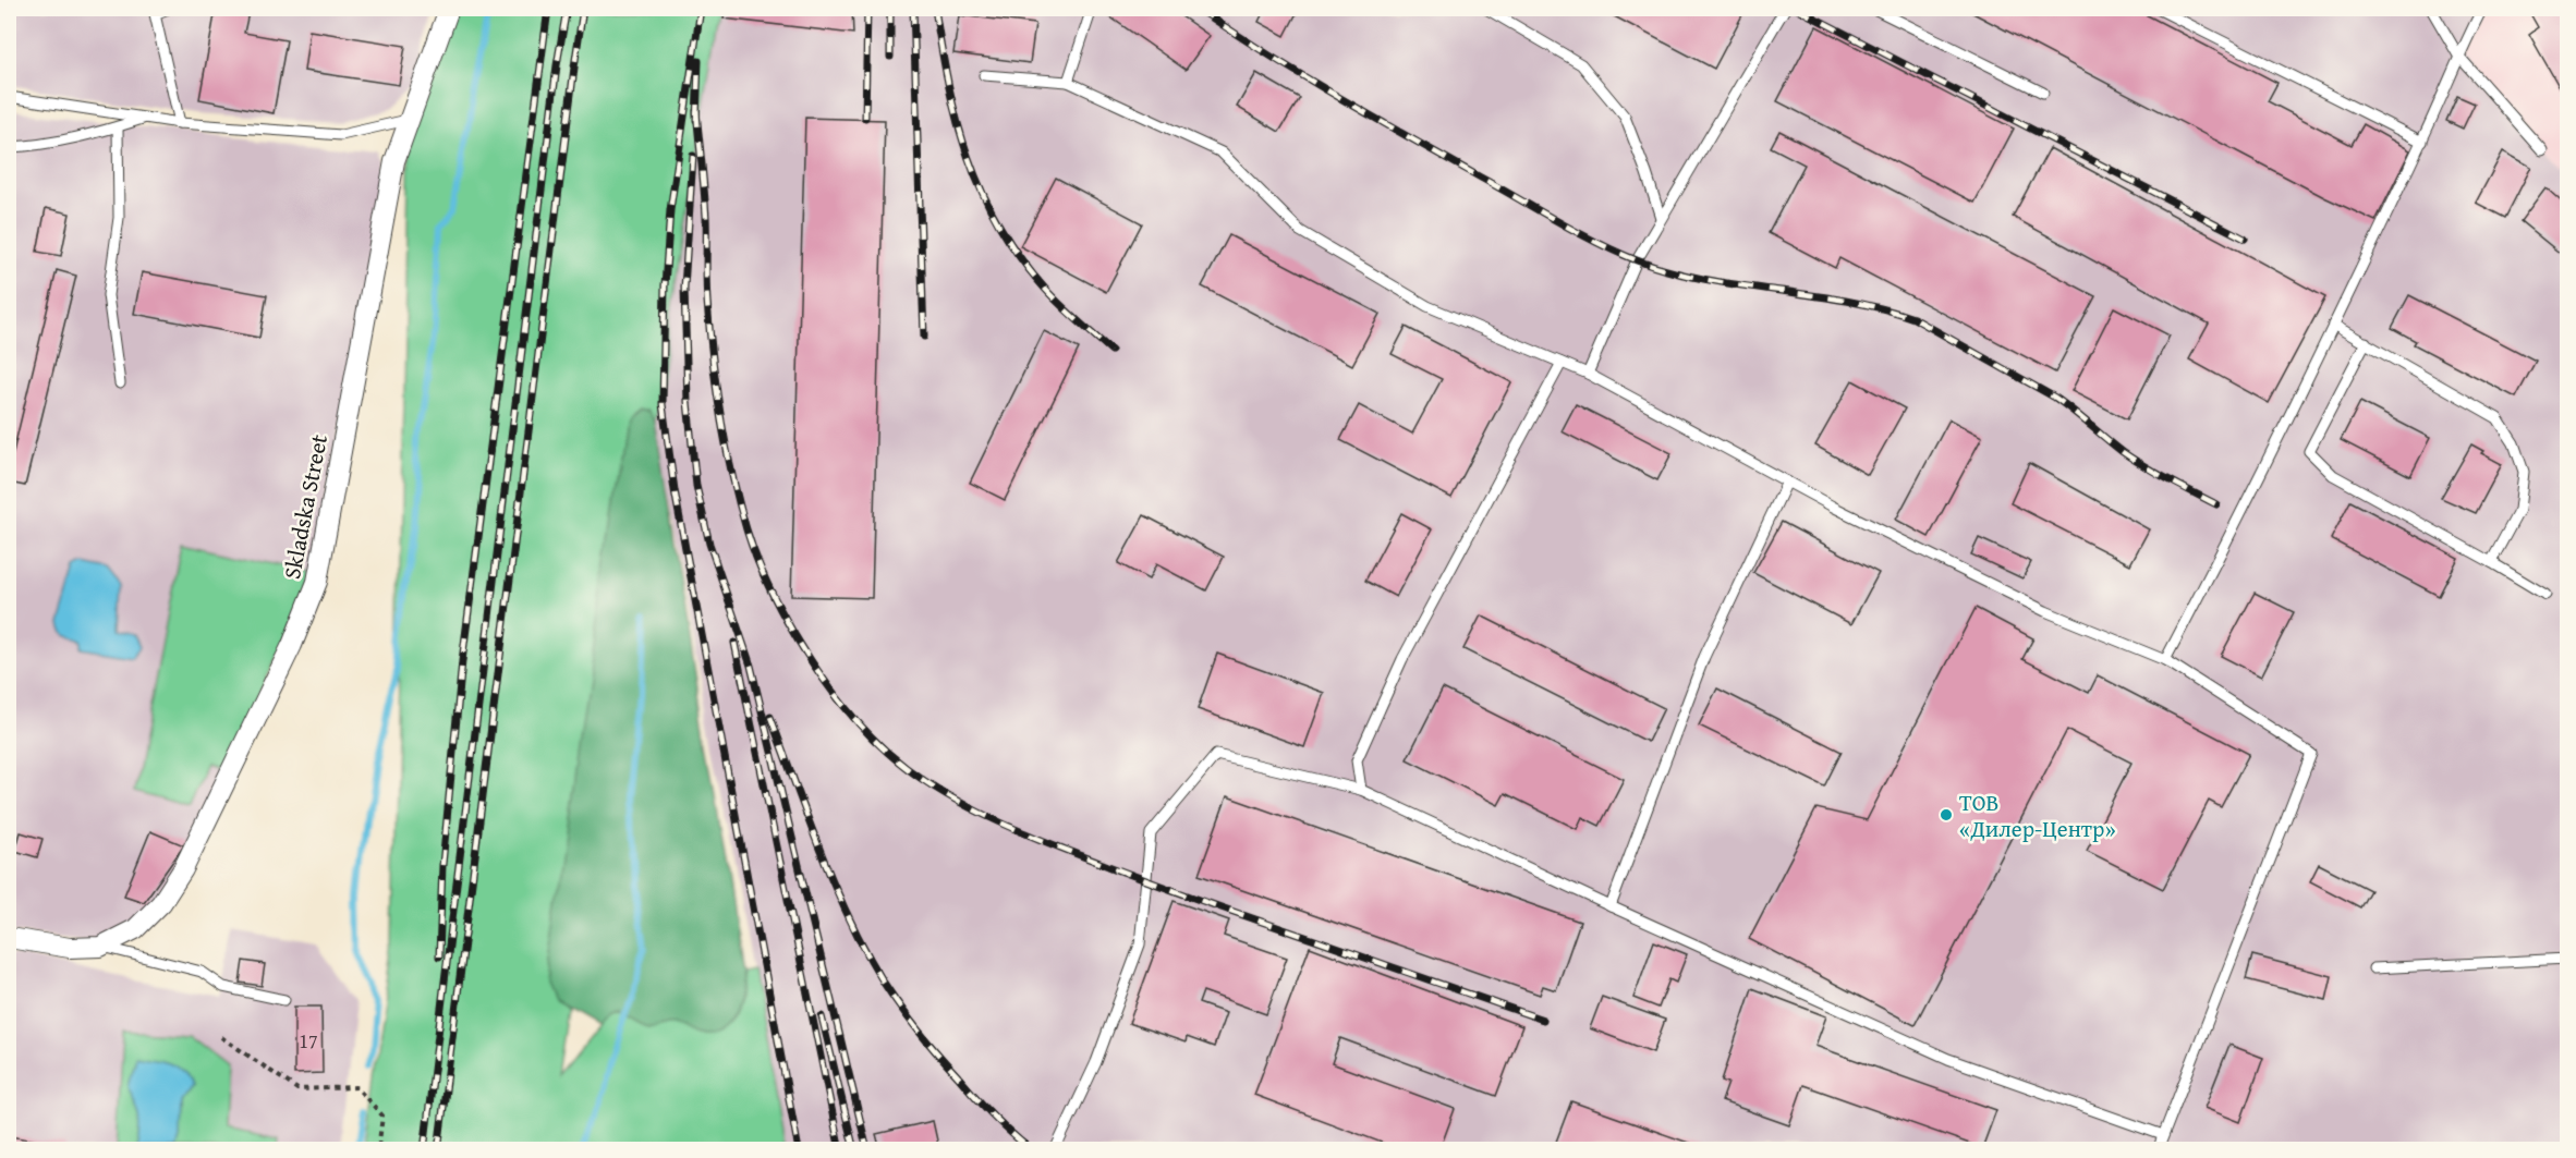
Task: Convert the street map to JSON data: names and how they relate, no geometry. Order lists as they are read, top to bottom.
{
  "streets": {
    "street": ["Skladska Street"]
  },
  "places": ["ТОВ «Дилер-Центр»"],
  "house_numbers": ["17"]
}
